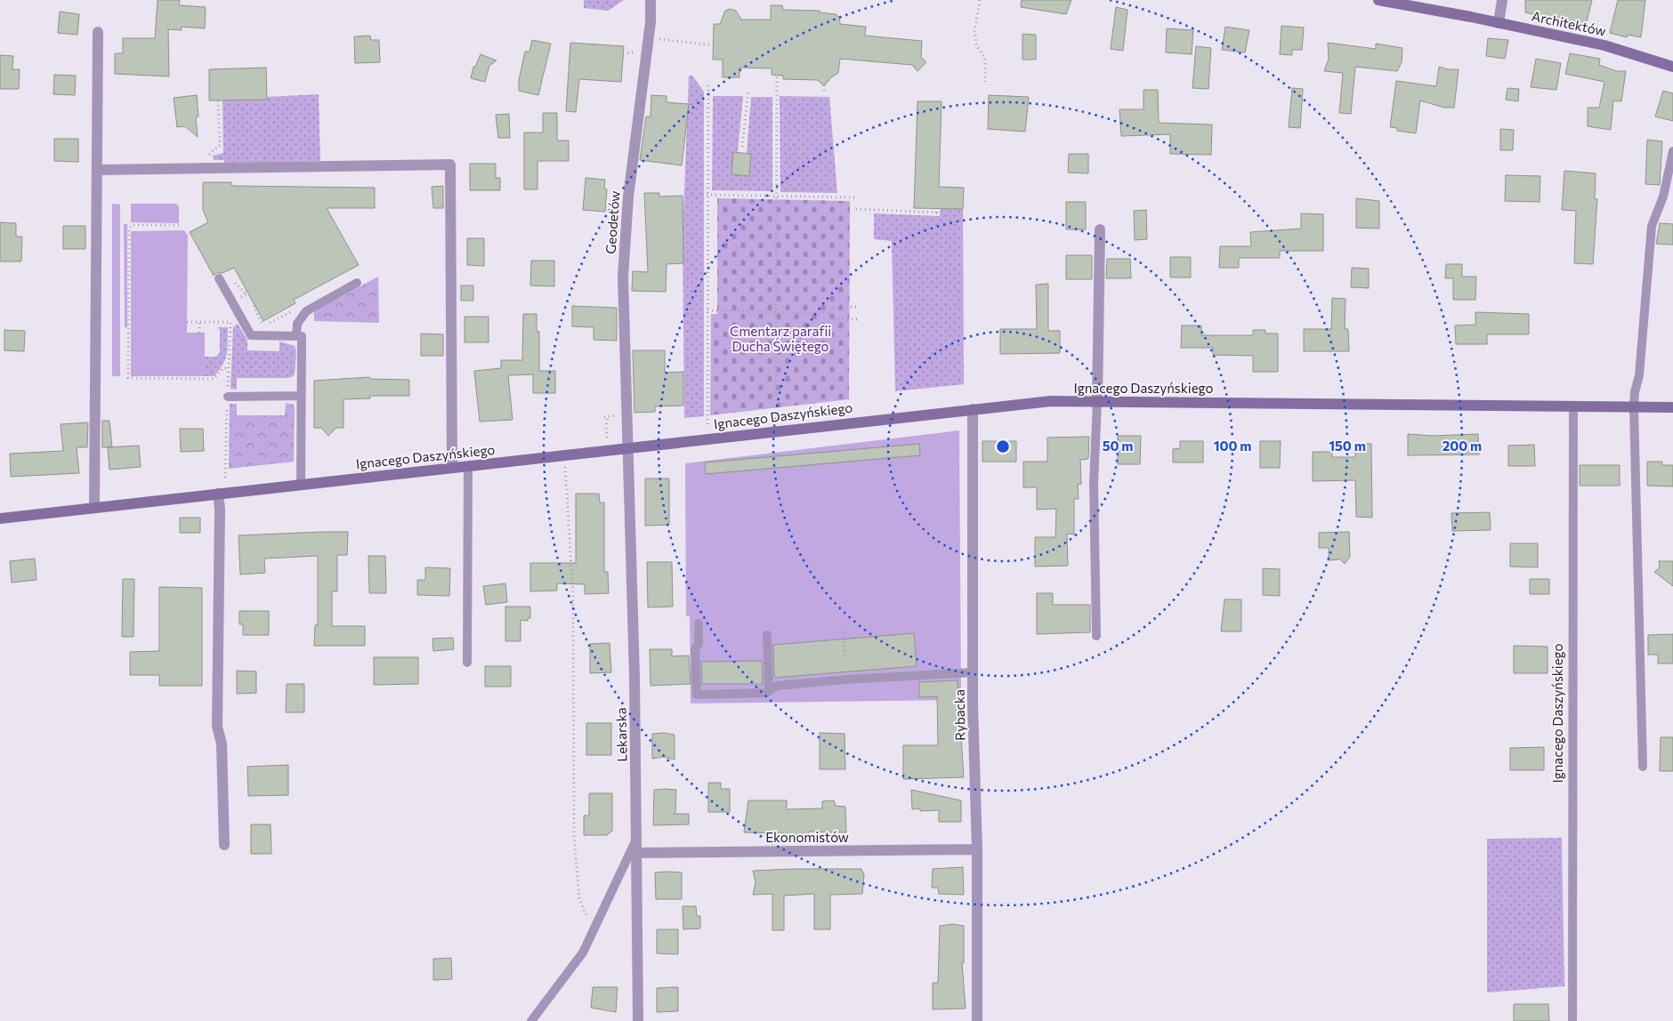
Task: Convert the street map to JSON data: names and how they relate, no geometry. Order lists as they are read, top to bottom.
{
  "streets": {
    "main road": ["Architektów", "Ignacego Daszyńskiego"],
    "street": [
      "Geodetów",
      "Rybacka",
      "Lekarska",
      "Ekonomistów"
    ]
  },
  "crossings": [
    ["Geodetów", "Ignacego Daszyńskiego"],
    ["Geodetów", "Lekarska"],
    ["Ignacego Daszyńskiego", "Rybacka"],
    ["Ignacego Daszyńskiego", "Lekarska"],
    ["Rybacka", "Ekonomistów"],
    ["Lekarska", "Ekonomistów"]
  ],
  "parks": ["Cmentarz parafii Ducha Świętego"],
  "rings": [
    "50 m",
    "100 m",
    "150 m",
    "200 m"
  ]
}
